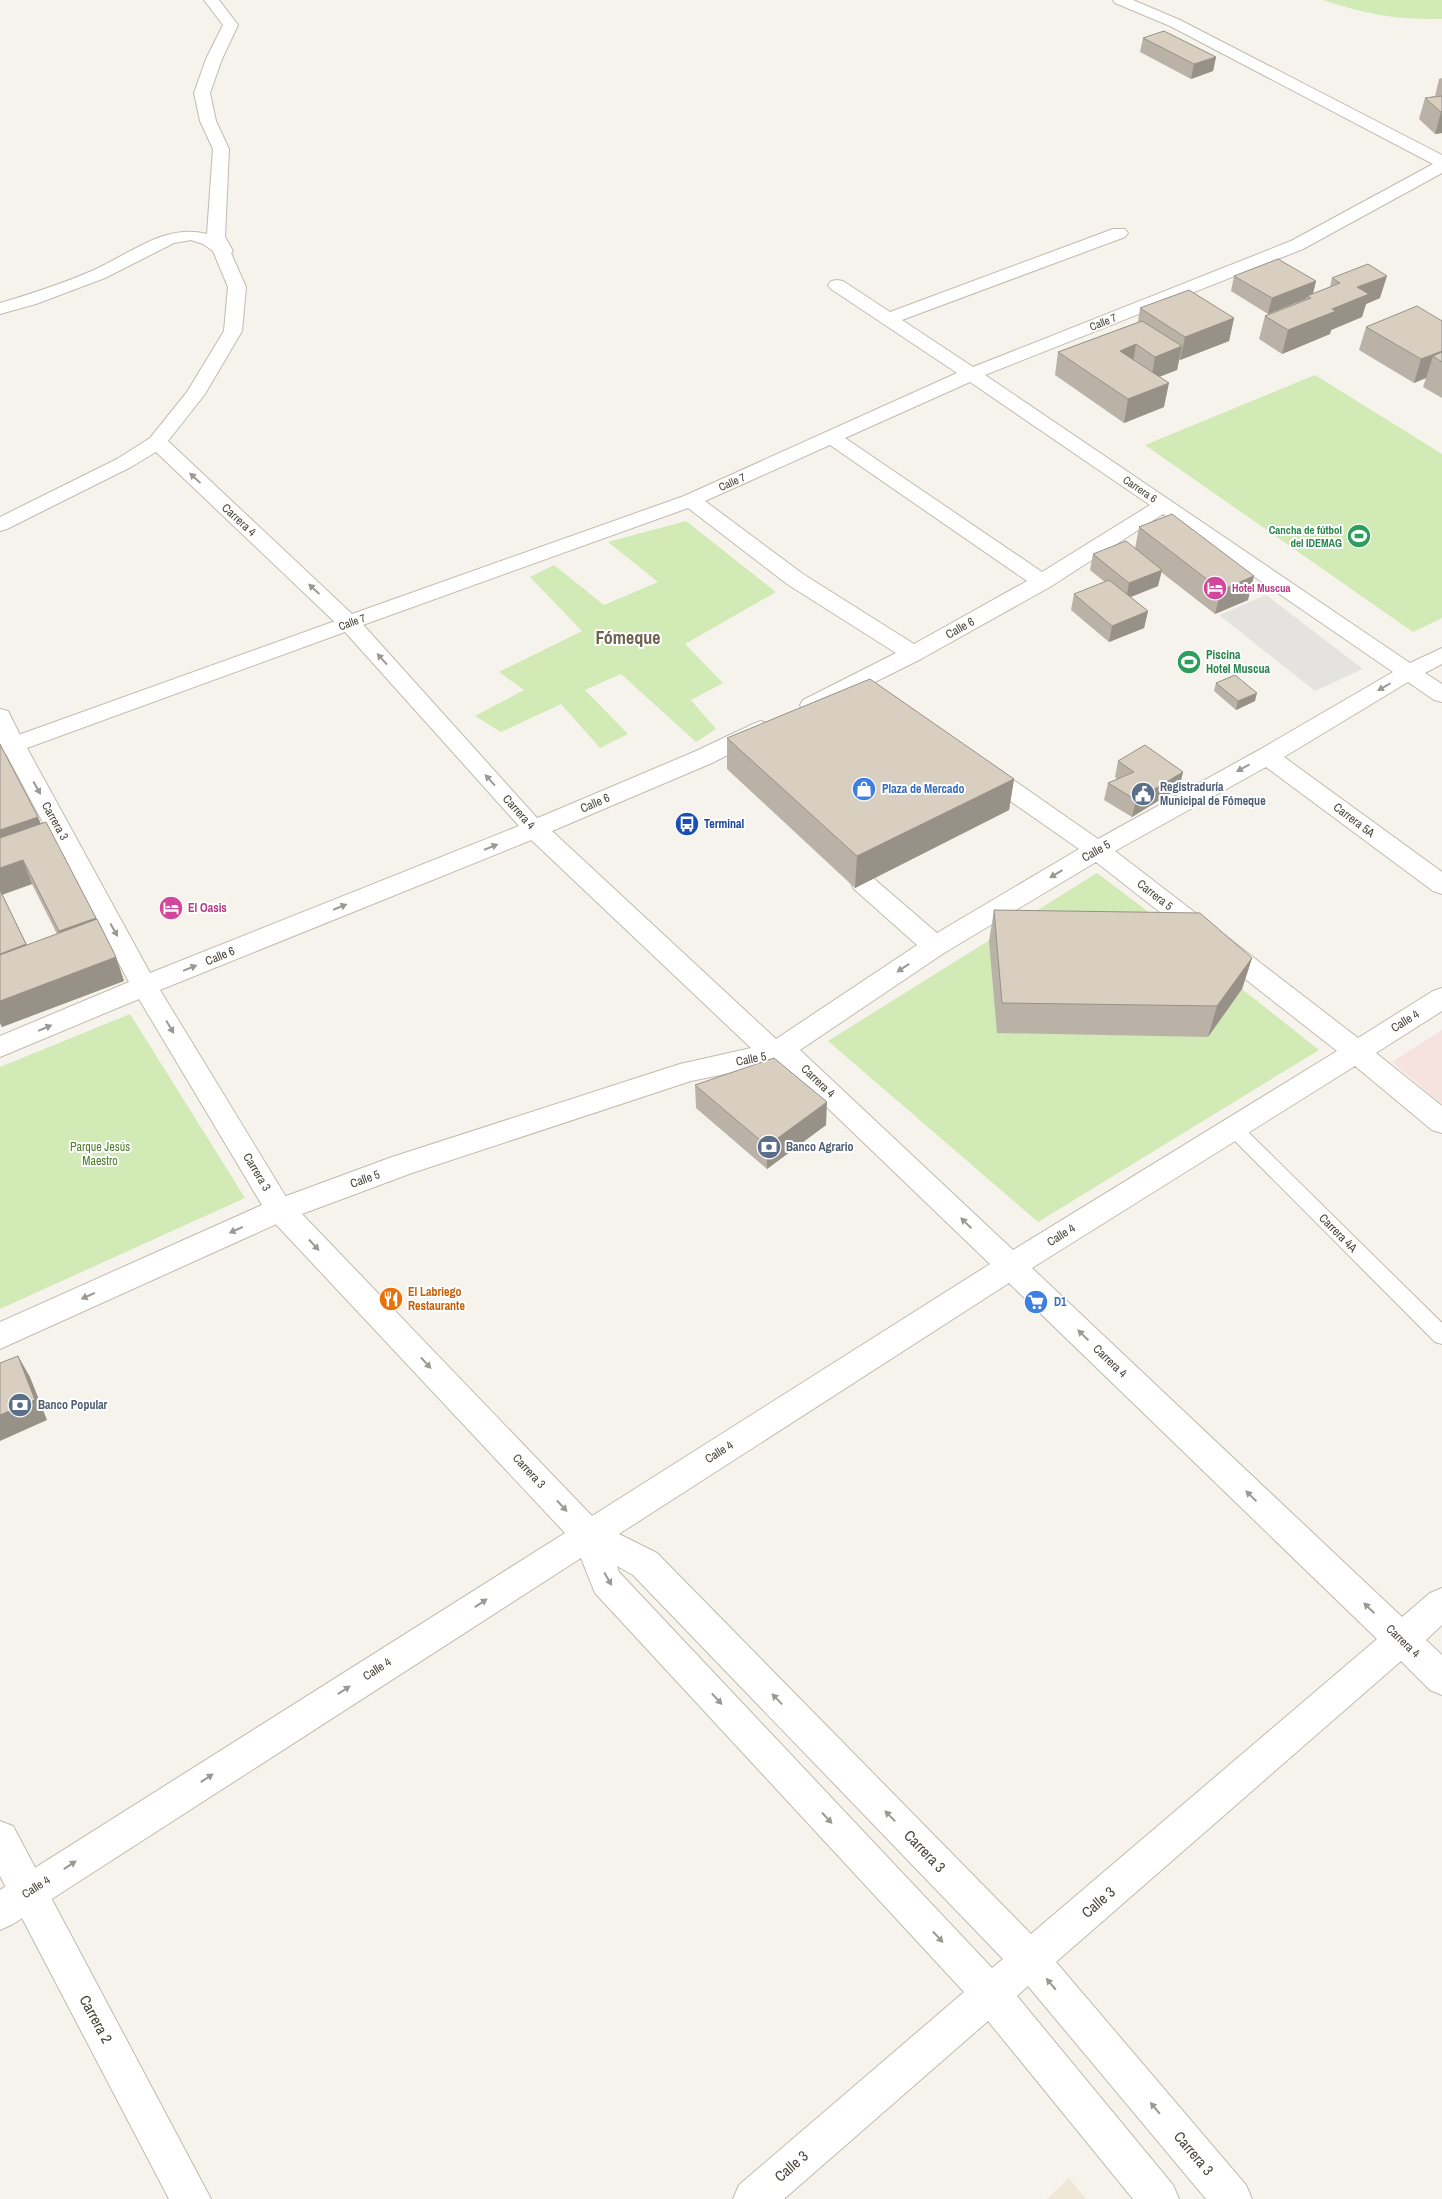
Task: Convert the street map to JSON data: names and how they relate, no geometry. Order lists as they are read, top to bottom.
{
  "streets": {
    "street": [
      "Calle 7",
      "Carrera 6",
      "Carrera 4",
      "Calle 6",
      "Carrera 5A",
      "Carrera 3",
      "Calle 5",
      "Carrera 5",
      "Calle 4",
      "Calle 3",
      "Carrera 2"
    ],
    "lane": ["Carrera 4A"]
  },
  "crossings": [
    ["Calle 7", "Carrera 6"],
    ["Calle 7", "Carrera 4"],
    ["Calle 7", "Carrera 3"],
    ["Carrera 6", "Calle 6"],
    ["Carrera 6", "Calle 5"],
    ["Carrera 4", "Calle 6"],
    ["Carrera 4", "Calle 5"],
    ["Carrera 4", "Calle 4"],
    ["Carrera 4", "Calle 3"],
    ["Calle 6", "Carrera 3"],
    ["Carrera 5A", "Calle 5"],
    ["Carrera 3", "Calle 5"],
    ["Carrera 3", "Calle 4"],
    ["Carrera 3", "Calle 3"],
    ["Calle 5", "Carrera 5"],
    ["Carrera 5", "Calle 4"],
    ["Calle 4", "Carrera 4A"],
    ["Calle 4", "Carrera 2"]
  ],
  "one_way": [
    "Carrera 4",
    "Calle 6",
    "Calle 5",
    "Calle 4"
  ],
  "districts": ["Fómeque"],
  "parks": ["Parque Jesús Maestro"],
  "places": {
    "sports": ["Cancha de fútbol del IDEMAG", "Piscina Hotel Muscua"],
    "hotel": ["Hotel Muscua", "El Oasis"],
    "shop": ["Plaza de Mercado"],
    "public building": ["Registraduría Municipal de Fómeque"],
    "bus stop": ["Terminal"],
    "bank": ["Banco Agrario", "Banco Popular"],
    "restaurant": ["El Labriego Restaurante"],
    "supermarket": ["D1"]
  }
}
